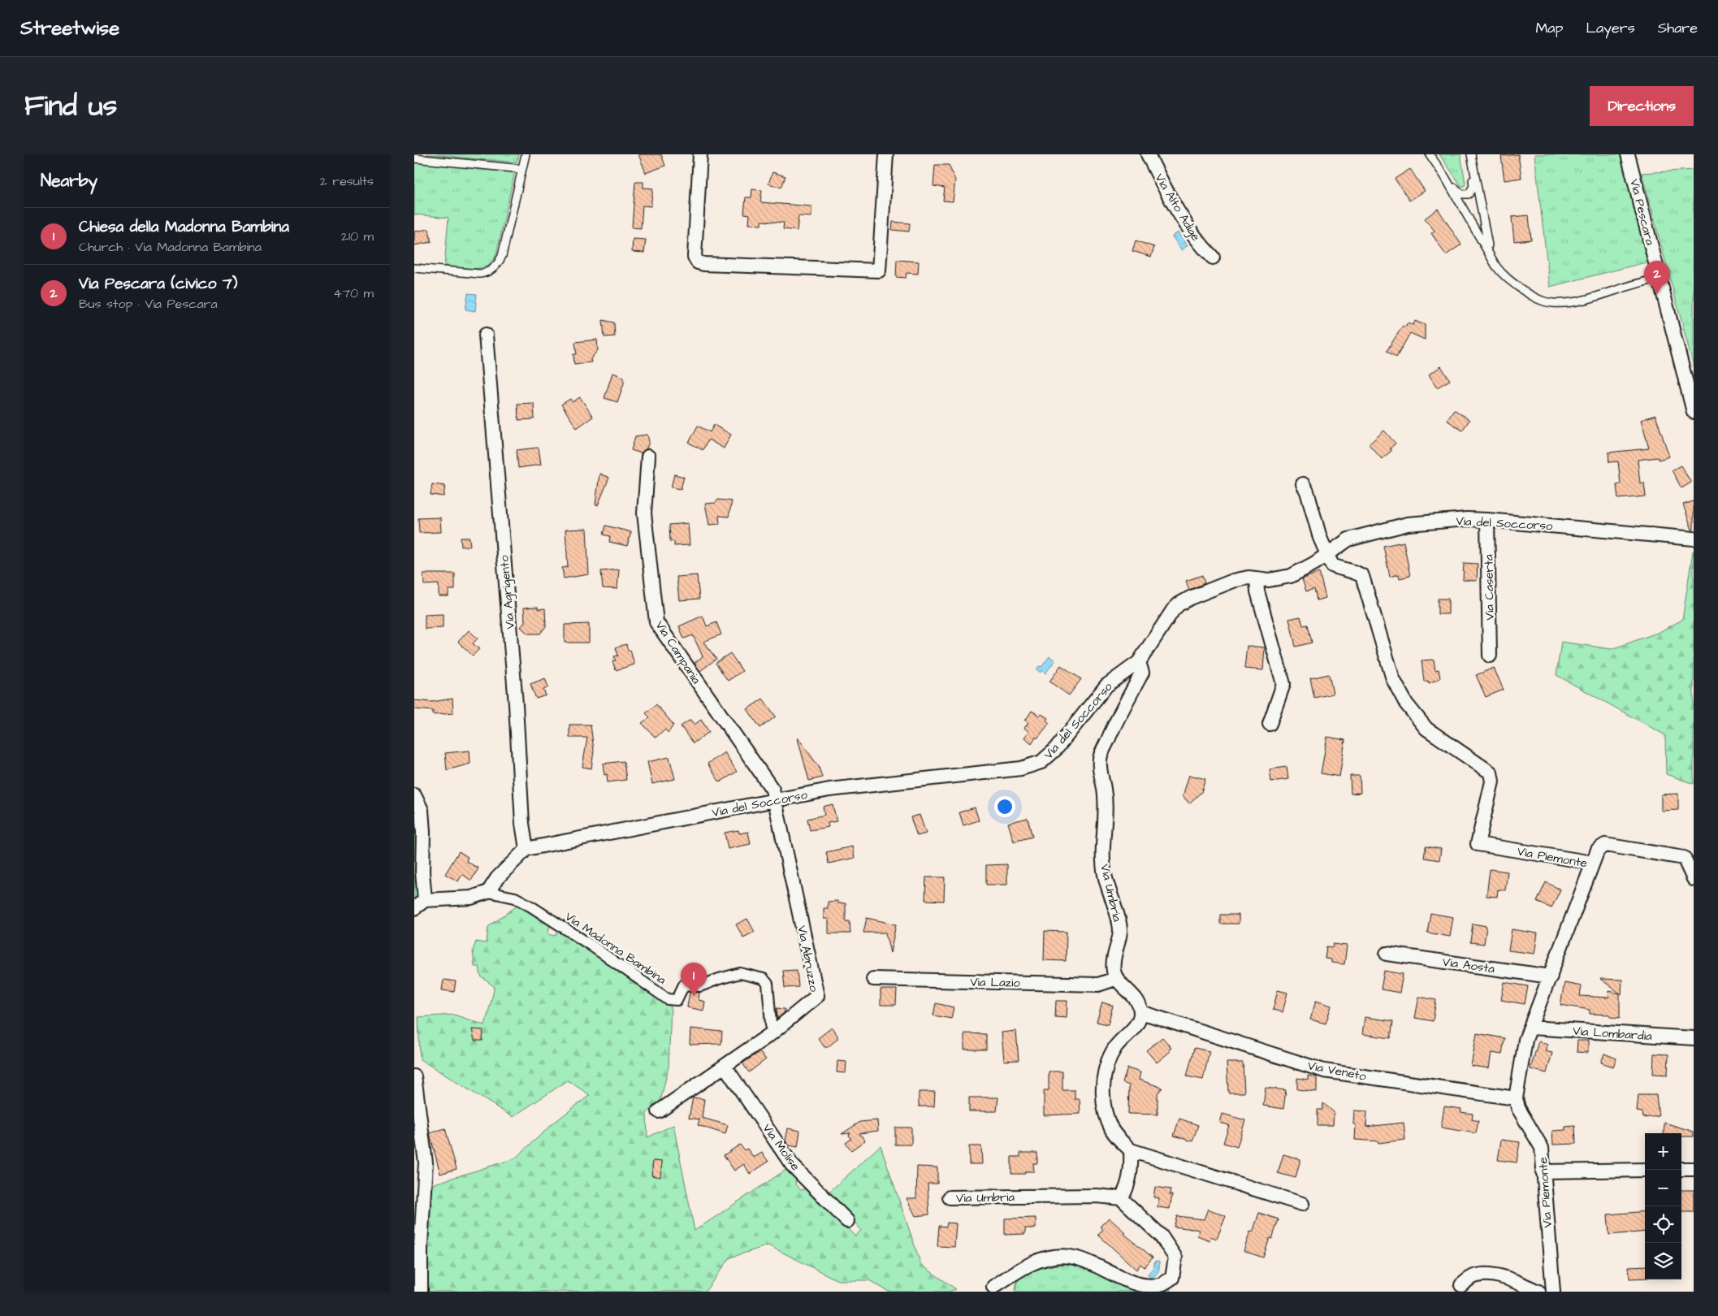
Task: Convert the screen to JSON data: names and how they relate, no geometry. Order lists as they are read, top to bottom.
{
  "streets": {
    "street": [
      "Via Alto Adige",
      "Via Pescara",
      "Via del Soccorso",
      "Via Caserta",
      "Via Agrigento",
      "Via Campania",
      "Via Piemonte",
      "Via Umbria",
      "Via Madonna Bambina",
      "Via Abruzzo",
      "Via Aosta",
      "Via Lazio",
      "Via Lombardia",
      "Via Veneto",
      "Via Molise"
    ]
  },
  "crossings": [
    ["Via del Soccorso", "Via Caserta"],
    ["Via del Soccorso", "Via Agrigento"],
    ["Via del Soccorso", "Via Campania"],
    ["Via del Soccorso", "Via Piemonte"],
    ["Via del Soccorso", "Via Umbria"],
    ["Via del Soccorso", "Via Abruzzo"],
    ["Via Campania", "Via Abruzzo"],
    ["Via Piemonte", "Via Aosta"],
    ["Via Piemonte", "Via Lombardia"],
    ["Via Piemonte", "Via Veneto"],
    ["Via Umbria", "Via Lazio"],
    ["Via Madonna Bambina", "Via Abruzzo"],
    ["Via Abruzzo", "Via Molise"]
  ],
  "page": {
    "header": "Streetwise",
    "nav": ["Map", "Layers", "Share"],
    "title": "Find us",
    "buttons": "Directions",
    "heading": ["Nearby", "2 results"],
    "list": [
      {
        "mark": "1",
        "name": "Chiesa della Madonna Bambina",
        "note": "Church · Via Madonna Bambina",
        "value": "210 m"
      },
      {
        "mark": "2",
        "name": "Via Pescara (civico 7)",
        "note": "Bus stop · Via Pescara",
        "value": "470 m"
      }
    ],
    "pins": ["2", "1"],
    "map_buttons": ["+", "−"]
  }
}
